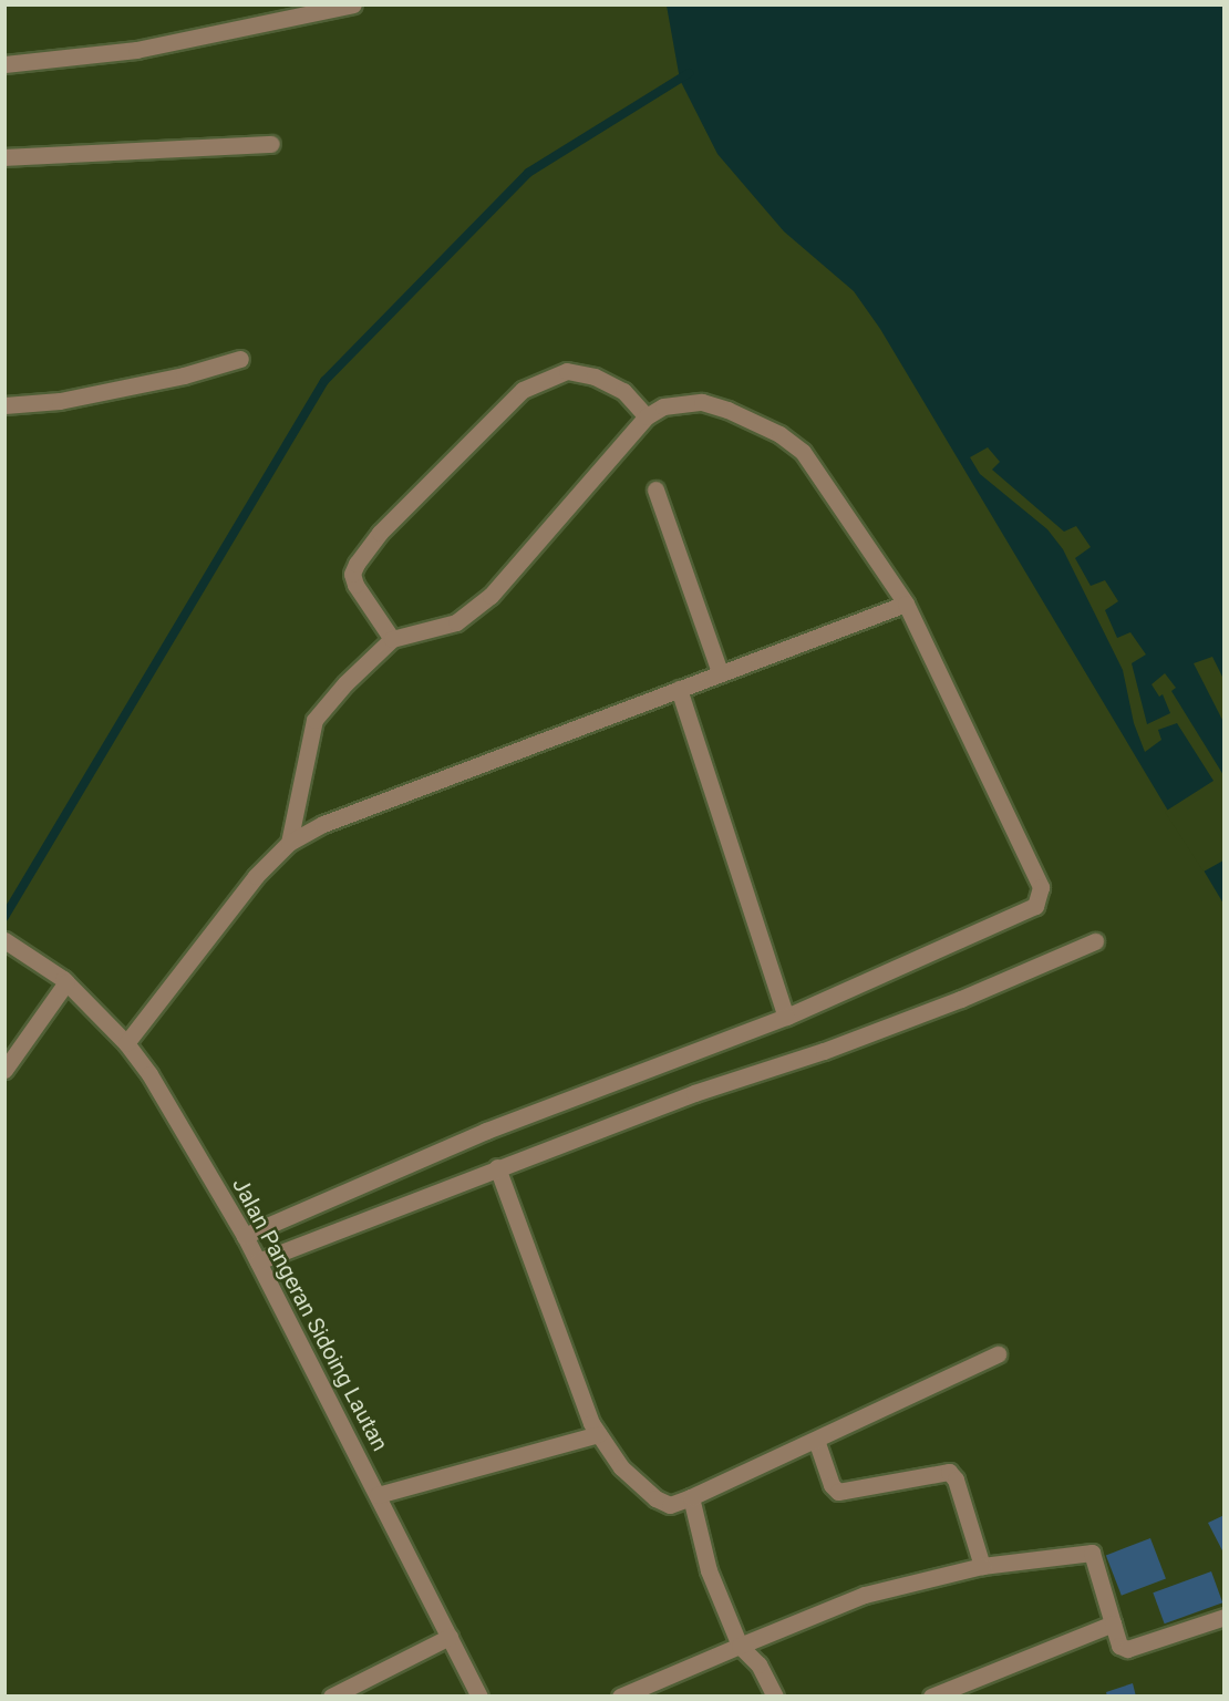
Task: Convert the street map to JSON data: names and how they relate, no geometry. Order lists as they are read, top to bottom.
{
  "streets": {
    "street": ["Jalan Pangeran Sidoing Lautan"]
  }
}
